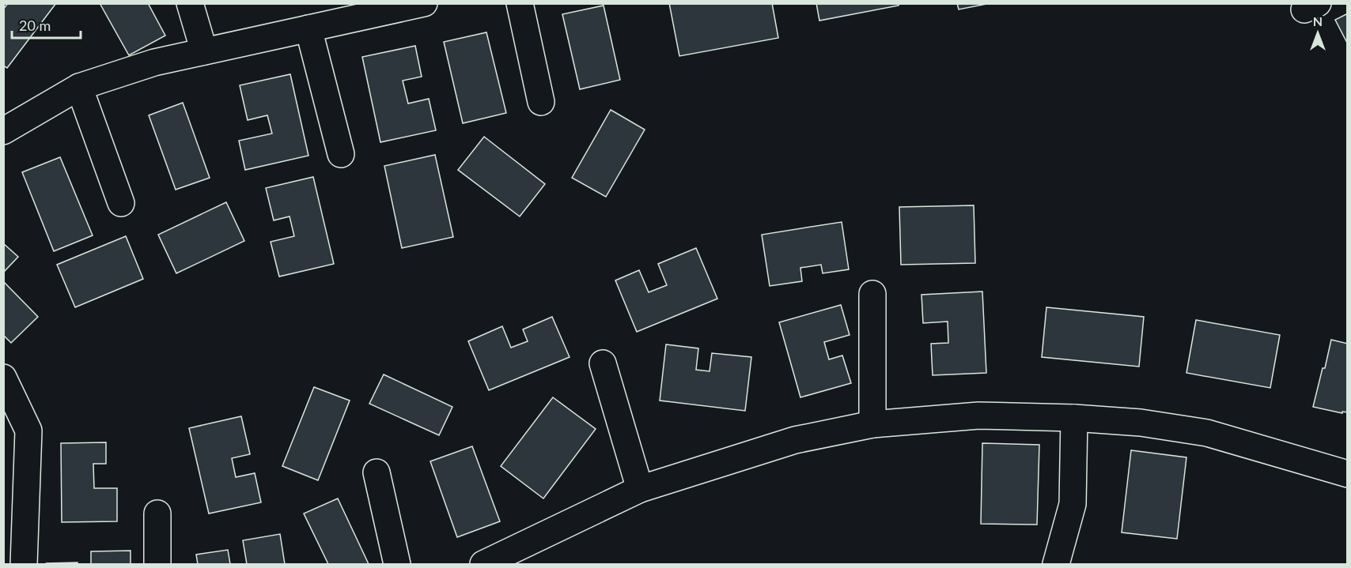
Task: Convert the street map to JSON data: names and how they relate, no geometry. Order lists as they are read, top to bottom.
{
  "scale_bar": "20 m",
  "north": "top"
}
